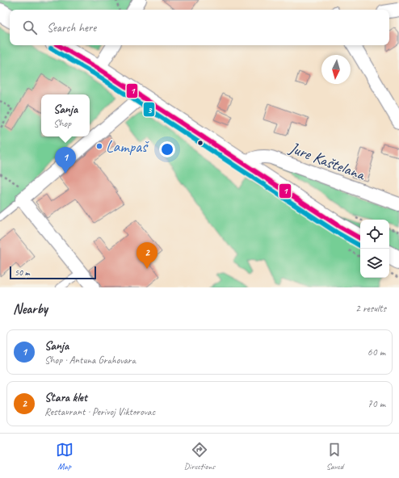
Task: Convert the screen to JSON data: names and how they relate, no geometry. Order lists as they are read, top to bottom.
{
  "streets": {
    "street": ["Jure Kaštelana"]
  },
  "places": ["Lampaš"],
  "lines": ["transit line 1", "transit line 3"],
  "scale_bar": "50 m",
  "north": "bottom",
  "page": {
    "search": "Search here",
    "popup": ["Sanja", "Shop"],
    "pins": ["1", "2"],
    "scale": "50 m",
    "heading": ["Nearby", "2 results"],
    "list": [
      {
        "mark": "1",
        "name": "Sanja",
        "note": "Shop · Antuna Grahovara",
        "value": "60 m"
      },
      {
        "mark": "2",
        "name": "Stara klet",
        "note": "Restaurant · Perivoj Viktorovac",
        "value": "70 m"
      }
    ],
    "nav": ["Map", "Directions", "Saved"]
  }
}
